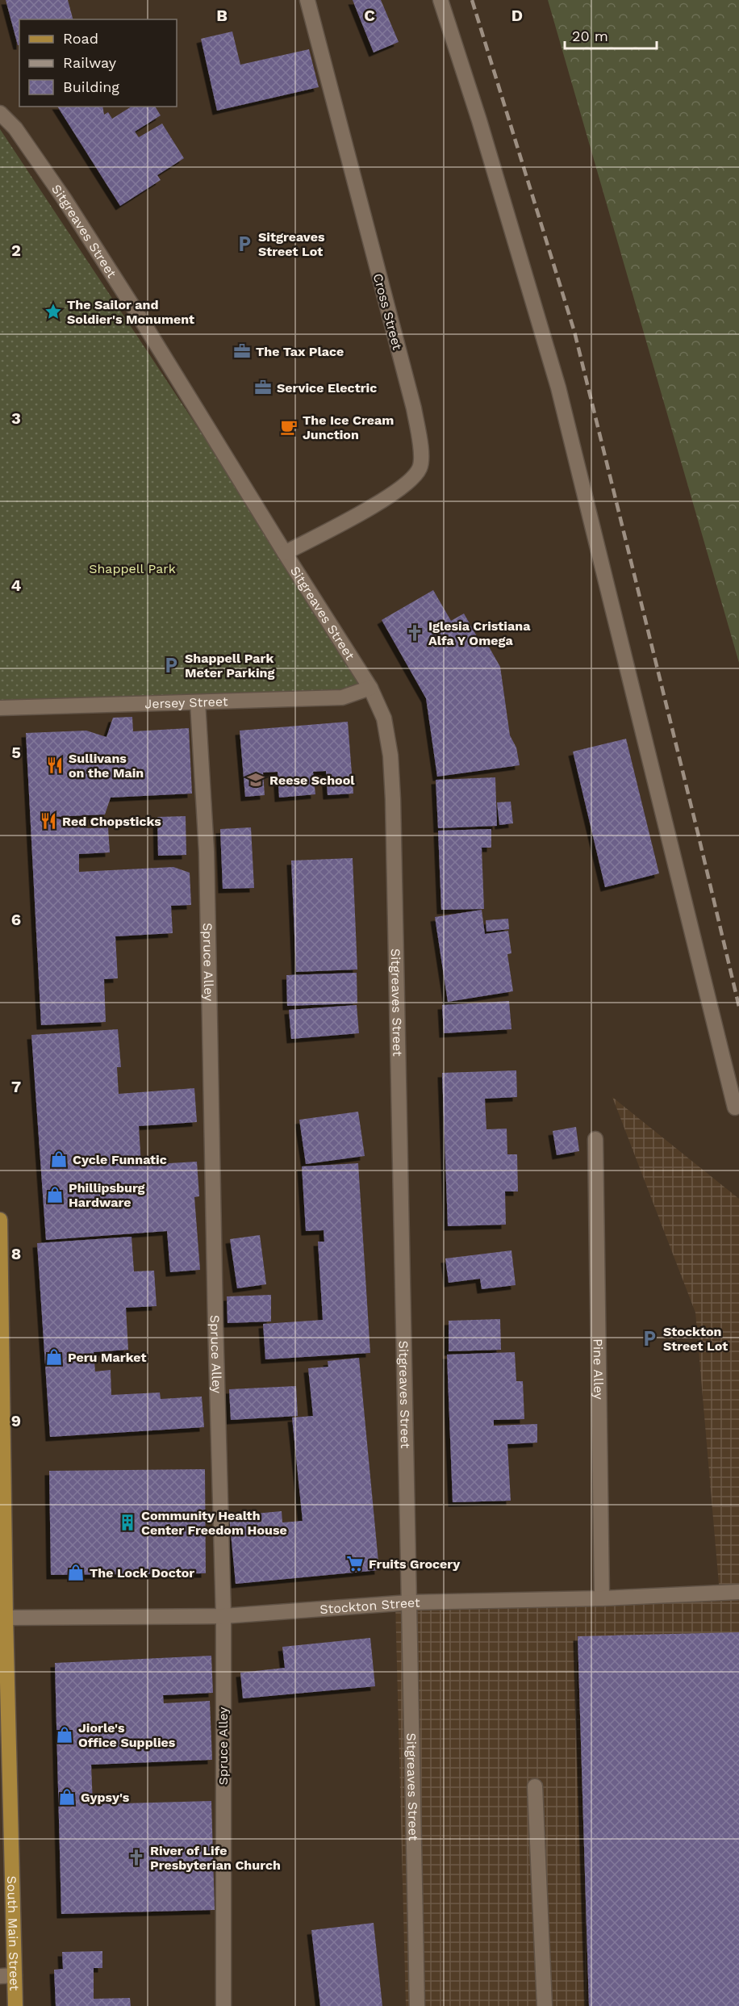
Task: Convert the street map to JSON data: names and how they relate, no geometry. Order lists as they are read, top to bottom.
{
  "streets": {
    "main road": ["South Main Street"],
    "street": [
      "Sitgreaves Street",
      "Cross Street",
      "Jersey Street",
      "Spruce Alley",
      "Pine Alley",
      "Stockton Street"
    ]
  },
  "crossings": [
    ["Sitgreaves Street", "Cross Street"],
    ["Sitgreaves Street", "Jersey Street"],
    ["Sitgreaves Street", "Stockton Street"],
    ["Jersey Street", "Spruce Alley"],
    ["Spruce Alley", "Stockton Street"],
    ["Pine Alley", "Stockton Street"],
    ["Stockton Street", "South Main Street"]
  ],
  "parks": ["Shappell Park"],
  "places": {
    "parking": ["Sitgreaves Street Lot", "Shappell Park Meter Parking", "Stockton Street Lot"],
    "place": ["The Sailor and Soldier's Monument"],
    "office": ["The Tax Place", "Service Electric"],
    "cafe": ["The Ice Cream Junction"],
    "church": ["Iglesia Cristiana Alfa Y Omega", "River of Life Presbyterian Church"],
    "restaurant": ["Sullivans on the Main", "Red Chopsticks"],
    "school or university": ["Reese School"],
    "shop": [
      "Cycle Funnatic",
      "Phillipsburg Hardware",
      "Peru Market",
      "The Lock Doctor",
      "Jiorle's Office Supplies",
      "Gypsy's"
    ],
    "building": ["Community Health Center Freedom House"],
    "supermarket": ["Fruits Grocery"]
  },
  "legend": ["Road", "Railway", "Building"],
  "scale_bar": "20 m",
  "grid": {
    "columns": ["B", "C", "D"],
    "rows": [
      "2",
      "3",
      "4",
      "5",
      "6",
      "7",
      "8",
      "9"
    ]
  }
}
